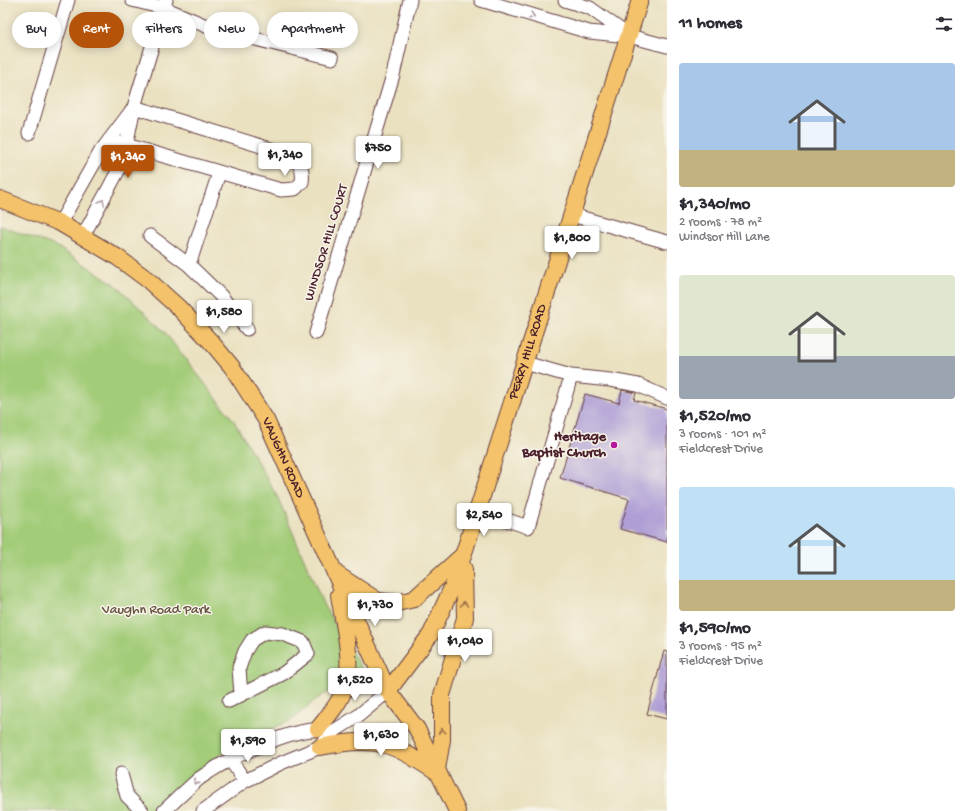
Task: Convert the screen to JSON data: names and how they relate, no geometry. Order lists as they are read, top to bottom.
{
  "streets": {
    "main road": ["PERRY HILL ROAD", "VAUGHN ROAD"],
    "street": ["WINDSOR HILL COURT"]
  },
  "crossings": [
    ["PERRY HILL ROAD", "VAUGHN ROAD"]
  ],
  "parks": ["Vaughn Road Park"],
  "places": ["Heritage Baptist Church"],
  "page": {
    "heading": "11 homes",
    "chip": [
      "Buy",
      "Rent",
      "Filters",
      "New",
      "Apartment"
    ],
    "list": [
      {
        "name": "$1,340/mo",
        "note": "2 rooms · 78 m² · Windsor Hill Lane"
      },
      {
        "name": "$1,520/mo",
        "note": "3 rooms · 101 m² · Fieldcrest Drive"
      },
      {
        "name": "$1,590/mo",
        "note": "3 rooms · 95 m² · Fieldcrest Drive"
      }
    ],
    "price": [
      "$750",
      "$1,340",
      "$1,340",
      "$1,800",
      "$1,580",
      "$2,540",
      "$1,730",
      "$1,040",
      "$1,520",
      "$1,630",
      "$1,590"
    ]
  }
}
